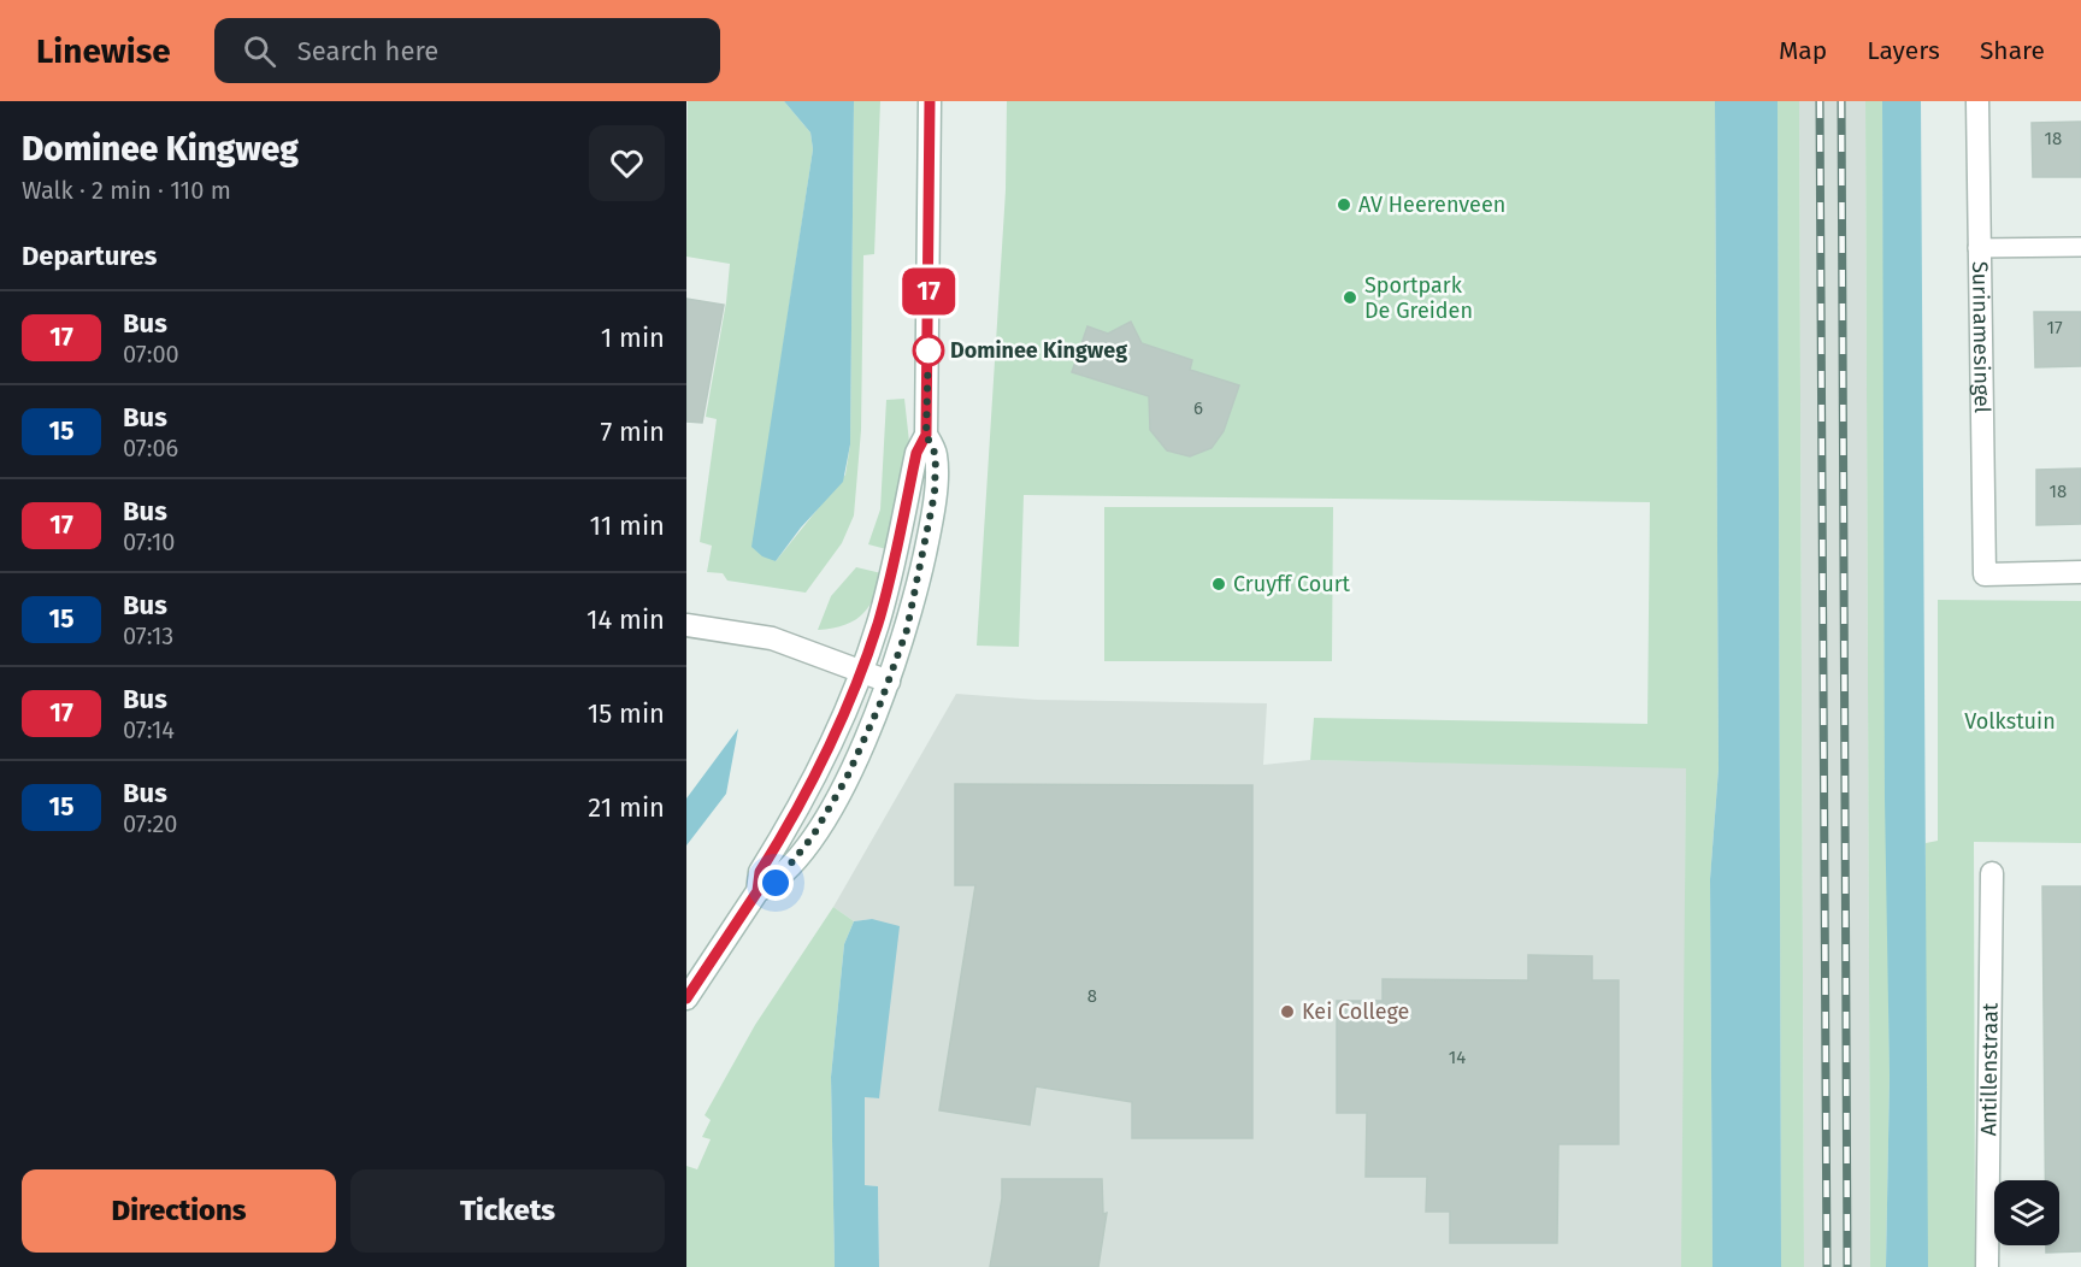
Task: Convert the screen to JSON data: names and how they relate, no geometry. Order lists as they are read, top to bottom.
{
  "streets": {
    "main road": ["Surinamesingel", "Antillenstraat"]
  },
  "parks": ["Volkstuin"],
  "places": [
    "AV Heerenveen",
    "Sportpark De Greiden",
    "Dominee Kingweg",
    "Cruyff Court",
    "Kei College"
  ],
  "lines": ["bus line 17"],
  "house_numbers": [
    "18",
    "17",
    "6",
    "18",
    "8",
    "14"
  ],
  "page": {
    "header": "Linewise",
    "search": "Search here",
    "nav": ["Map", "Layers", "Share"],
    "heading": [
      ["Dominee Kingweg", "Walk · 2 min · 110 m"],
      "Departures"
    ],
    "on_map": "17",
    "list": [
      {
        "mark": "17",
        "name": "Bus",
        "note": "07:00",
        "value": "1 min"
      },
      {
        "mark": "15",
        "name": "Bus",
        "note": "07:06",
        "value": "7 min"
      },
      {
        "mark": "17",
        "name": "Bus",
        "note": "07:10",
        "value": "11 min"
      },
      {
        "mark": "15",
        "name": "Bus",
        "note": "07:13",
        "value": "14 min"
      },
      {
        "mark": "17",
        "name": "Bus",
        "note": "07:14",
        "value": "15 min"
      },
      {
        "mark": "15",
        "name": "Bus",
        "note": "07:20",
        "value": "21 min"
      }
    ],
    "buttons": ["Directions", "Tickets"]
  }
}
